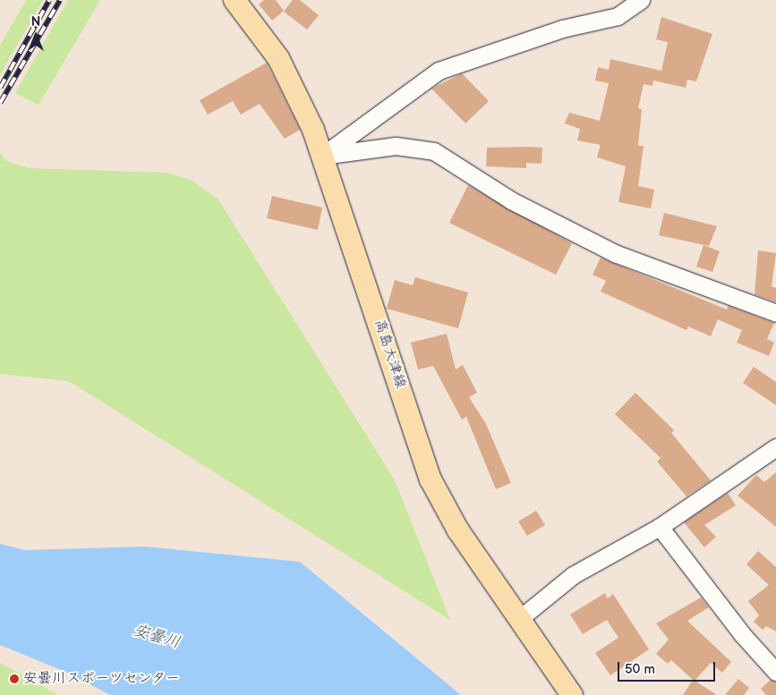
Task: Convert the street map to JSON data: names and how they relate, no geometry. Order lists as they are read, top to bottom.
{
  "streets": {
    "main road": ["高島大津線"]
  },
  "water": ["安曇川"],
  "places": ["安曇川スポーツセンター"],
  "scale_bar": "50 m",
  "north": "top"
}
